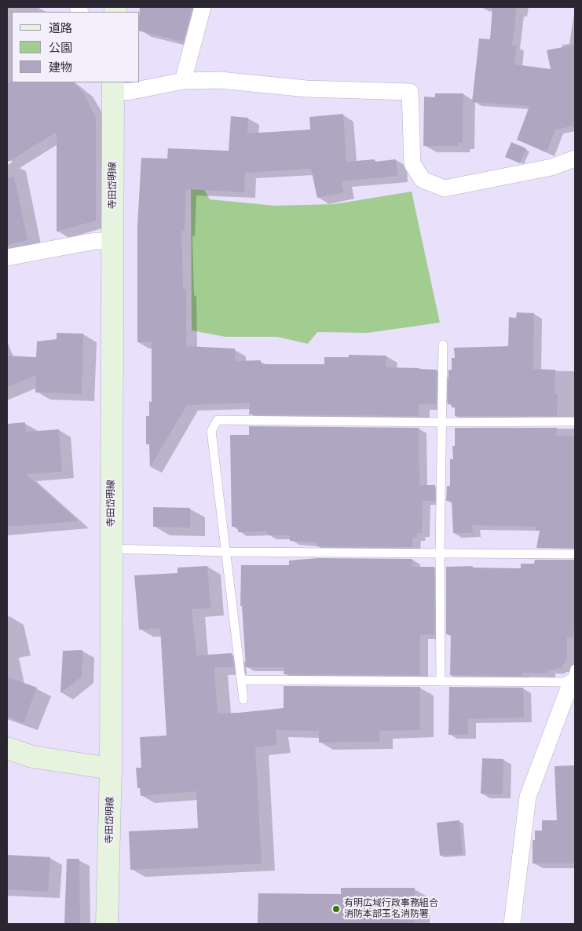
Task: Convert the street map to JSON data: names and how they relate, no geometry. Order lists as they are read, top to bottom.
{
  "streets": {
    "main road": ["寺田岱明線"]
  },
  "places": ["有明広域行政事務組合 消防本部玉名消防署"],
  "legend": ["道路", "公園", "建物"]
}
